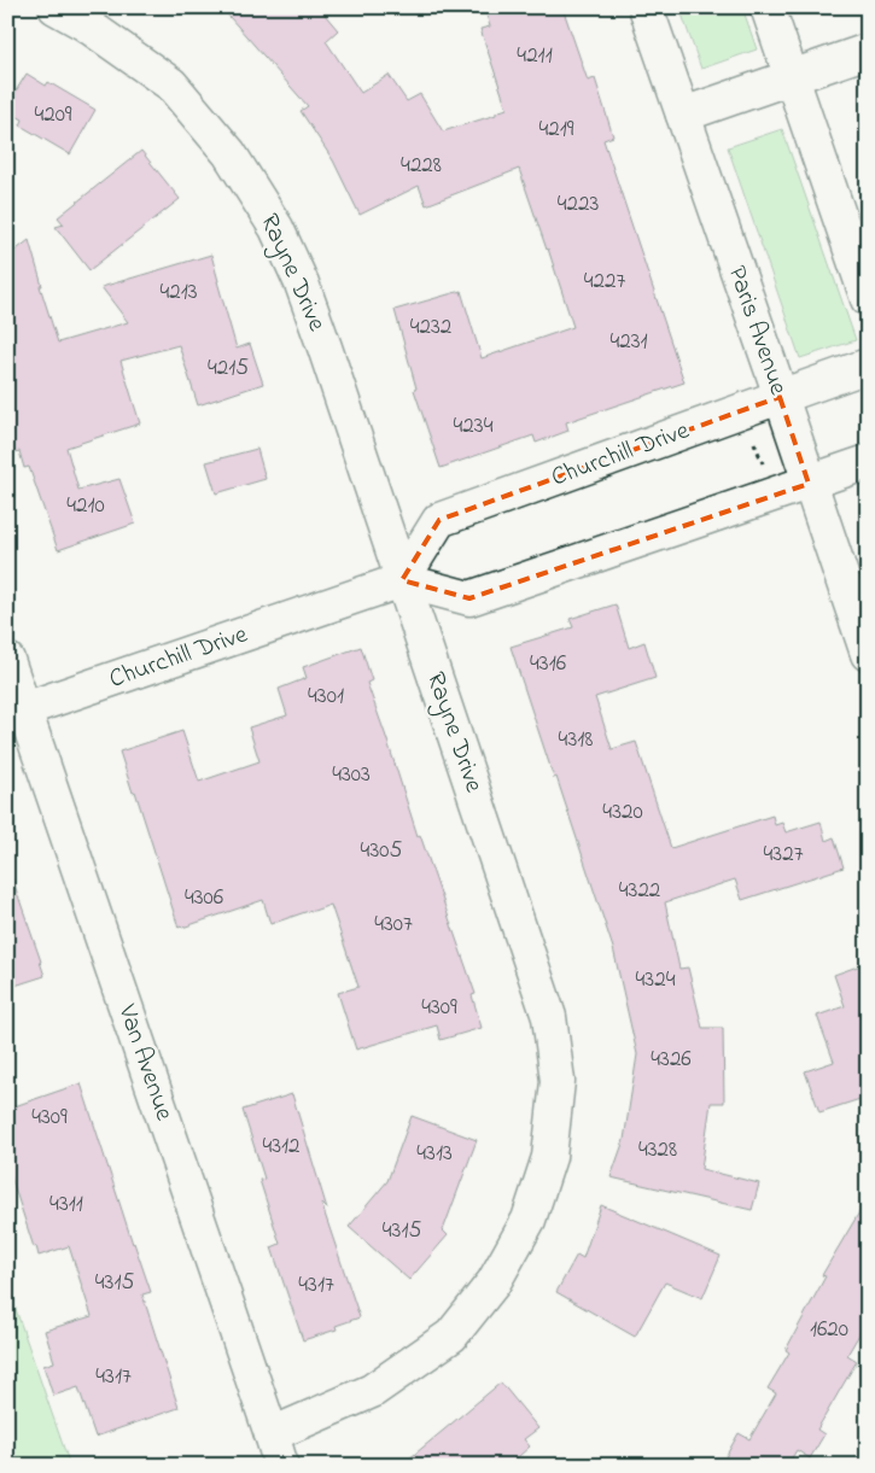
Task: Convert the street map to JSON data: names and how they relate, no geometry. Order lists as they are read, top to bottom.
{
  "streets": {
    "street": [
      "Rayne Drive",
      "Paris Avenue",
      "Churchill Drive",
      "Van Avenue"
    ]
  },
  "crossings": [
    ["Rayne Drive", "Churchill Drive"],
    ["Rayne Drive", "Van Avenue"],
    ["Paris Avenue", "Churchill Drive"],
    ["Churchill Drive", "Van Avenue"]
  ],
  "house_numbers": [
    "4211",
    "4209",
    "4219",
    "4228",
    "4223",
    "4227",
    "4213",
    "4232",
    "4231",
    "4215",
    "4234",
    "4210",
    "4316",
    "4301",
    "4318",
    "4303",
    "4320",
    "4305",
    "4327",
    "4322",
    "4306",
    "4307",
    "4324",
    "4309",
    "4326",
    "4309",
    "4312",
    "4328",
    "4313",
    "4311",
    "4315",
    "4315",
    "4317",
    "1620",
    "4317"
  ]
}
